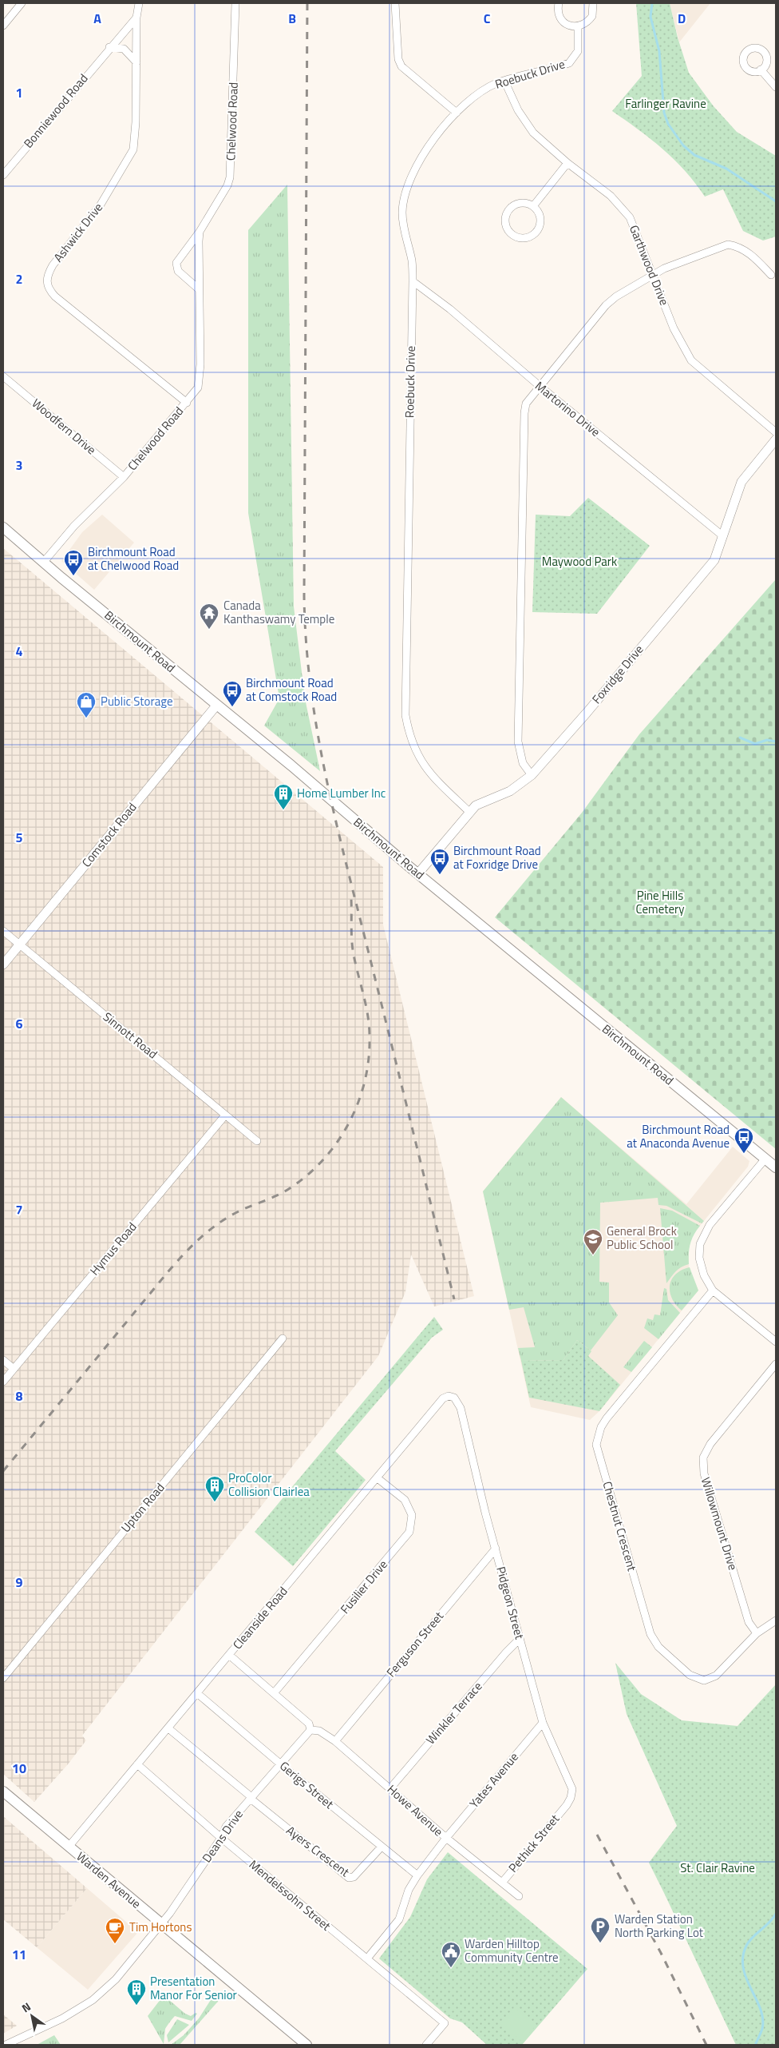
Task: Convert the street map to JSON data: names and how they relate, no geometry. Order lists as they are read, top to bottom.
{
  "streets": {
    "main road": ["Birchmount Road", "Warden Avenue"],
    "street": [
      "Roebuck Drive",
      "Bonniewood Road",
      "Chelwood Road",
      "Ashwick Drive",
      "Garthwood Drive",
      "Martorino Drive",
      "Woodfern Drive",
      "Foxridge Drive",
      "Comstock Road",
      "Sinnott Road",
      "Hymus Road",
      "Upton Road",
      "Willowmount Drive",
      "Chestnut Crescent",
      "Fusilier Drive",
      "Pidgeon Street",
      "Cleanside Road",
      "Ferguson Street",
      "Winkler Terrace",
      "Yates Avenue",
      "Gerigs Street",
      "Howe Avenue",
      "Deans Drive",
      "Pethick Street",
      "Ayers Crescent",
      "Mendelssohn Street"
    ]
  },
  "crossings": [
    ["Roebuck Drive", "Garthwood Drive"],
    ["Roebuck Drive", "Martorino Drive"],
    ["Roebuck Drive", "Foxridge Drive"],
    ["Bonniewood Road", "Ashwick Drive"],
    ["Chelwood Road", "Ashwick Drive"],
    ["Chelwood Road", "Woodfern Drive"],
    ["Chelwood Road", "Birchmount Road"],
    ["Martorino Drive", "Foxridge Drive"],
    ["Birchmount Road", "Foxridge Drive"],
    ["Birchmount Road", "Comstock Road"],
    ["Comstock Road", "Sinnott Road"],
    ["Sinnott Road", "Hymus Road"],
    ["Willowmount Drive", "Chestnut Crescent"],
    ["Fusilier Drive", "Cleanside Road"],
    ["Fusilier Drive", "Howe Avenue"],
    ["Pidgeon Street", "Cleanside Road"],
    ["Pidgeon Street", "Ferguson Street"],
    ["Pidgeon Street", "Winkler Terrace"],
    ["Pidgeon Street", "Yates Avenue"],
    ["Pidgeon Street", "Pethick Street"],
    ["Cleanside Road", "Gerigs Street"],
    ["Cleanside Road", "Howe Avenue"],
    ["Cleanside Road", "Ayers Crescent"],
    ["Cleanside Road", "Warden Avenue"],
    ["Cleanside Road", "Mendelssohn Street"],
    ["Ferguson Street", "Howe Avenue"],
    ["Winkler Terrace", "Howe Avenue"],
    ["Yates Avenue", "Gerigs Street"],
    ["Yates Avenue", "Howe Avenue"],
    ["Yates Avenue", "Mendelssohn Street"],
    ["Gerigs Street", "Deans Drive"],
    ["Gerigs Street", "Ayers Crescent"],
    ["Howe Avenue", "Deans Drive"],
    ["Howe Avenue", "Pethick Street"],
    ["Deans Drive", "Ayers Crescent"],
    ["Deans Drive", "Warden Avenue"],
    ["Deans Drive", "Mendelssohn Street"]
  ],
  "parks": [
    "Farlinger Ravine",
    "Maywood Park",
    "Pine Hills Cemetery",
    "St. Clair Ravine"
  ],
  "places": {
    "bus stop": [
      "Birchmount Road at Chelwood Road",
      "Birchmount Road at Comstock Road",
      "Birchmount Road at Foxridge Drive",
      "Birchmount Road at Anaconda Avenue"
    ],
    "temple": ["Canada Kanthaswamy Temple"],
    "shop": ["Public Storage"],
    "building": ["Home Lumber Inc", "ProColor Collision Clairlea", "Presentation Manor For Senior"],
    "school or university": ["General Brock Public School"],
    "parking": ["Warden Station North Parking Lot"],
    "cafe": ["Tim Hortons"],
    "public building": ["Warden Hilltop Community Centre"]
  },
  "north": "top left",
  "grid": {
    "columns": [
      "A",
      "B",
      "C",
      "D"
    ],
    "rows": [
      "1",
      "2",
      "3",
      "4",
      "5",
      "6",
      "7",
      "8",
      "9",
      "10",
      "11"
    ]
  }
}
